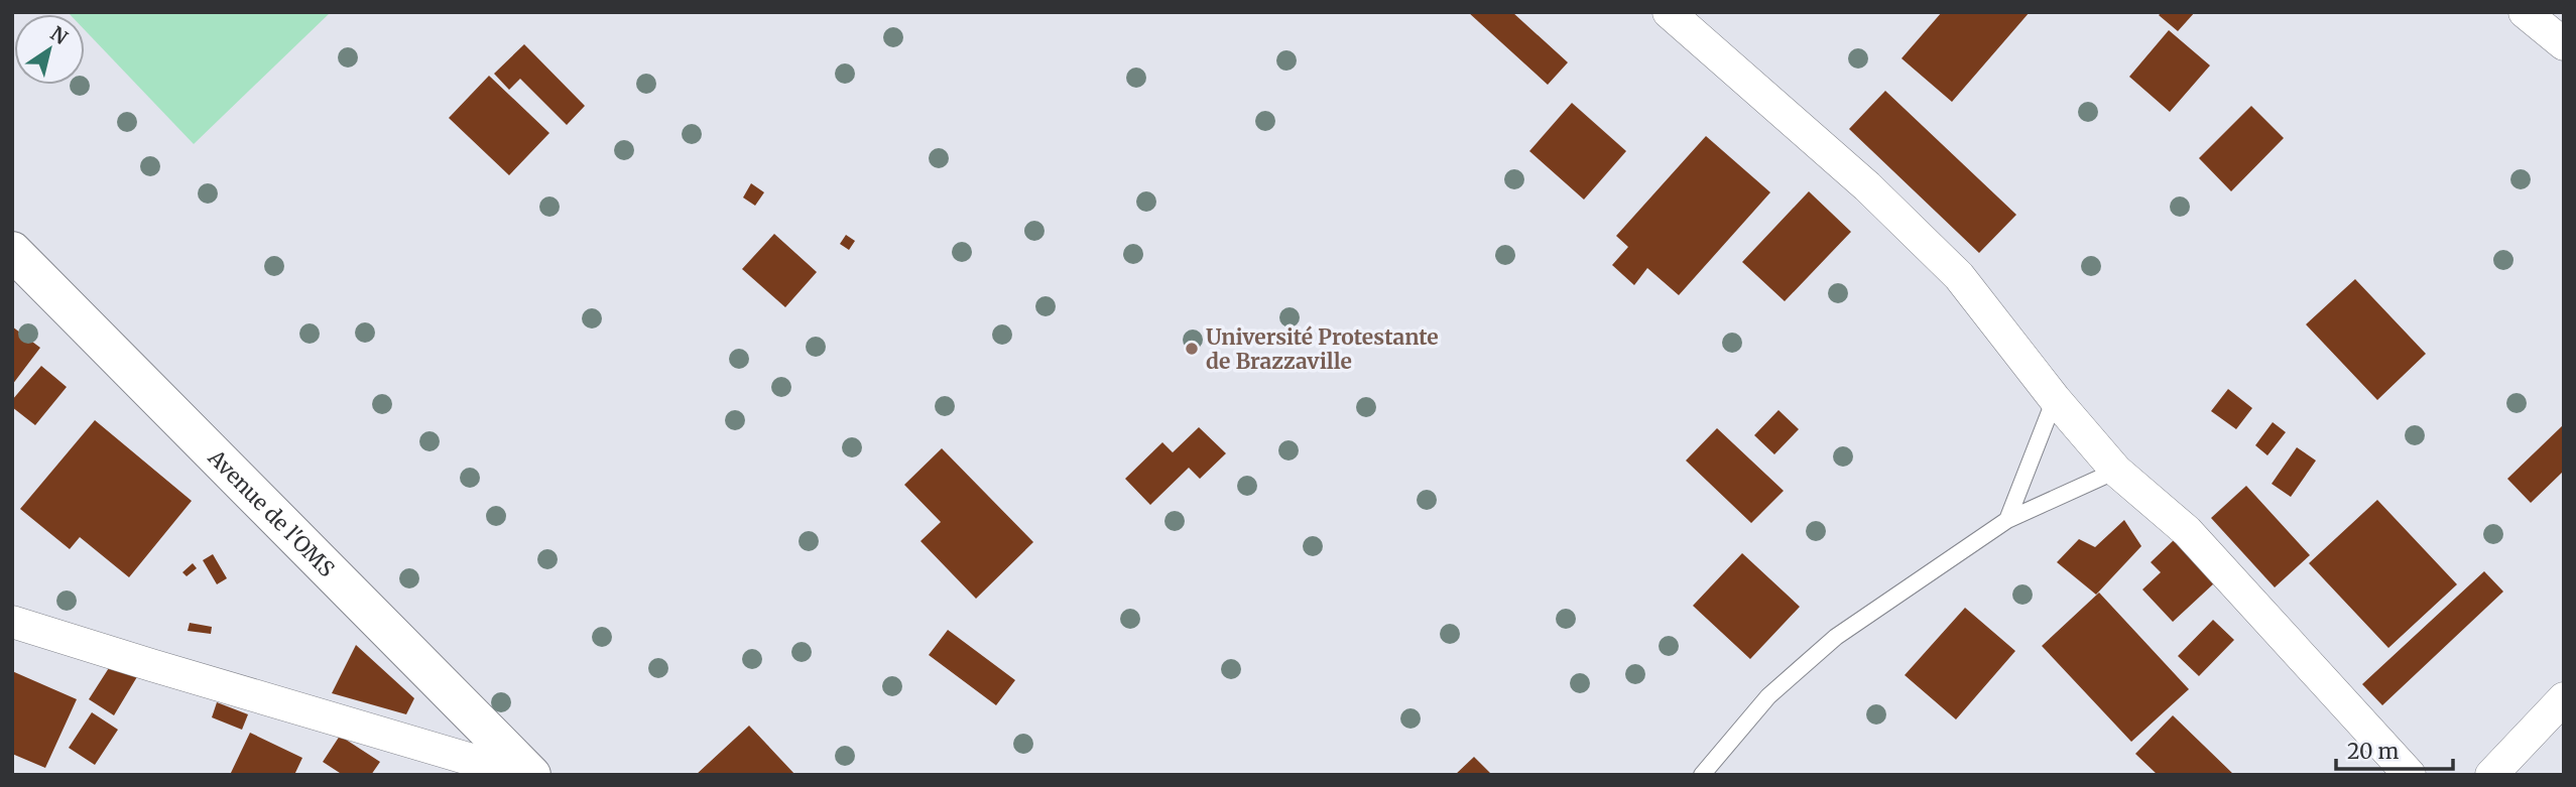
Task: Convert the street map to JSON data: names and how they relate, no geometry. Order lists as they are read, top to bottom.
{
  "streets": {
    "street": ["Avenue de l'OMS"]
  },
  "places": ["Université Protestante de Brazzaville"],
  "scale_bar": "20 m",
  "north": "top right"
}
